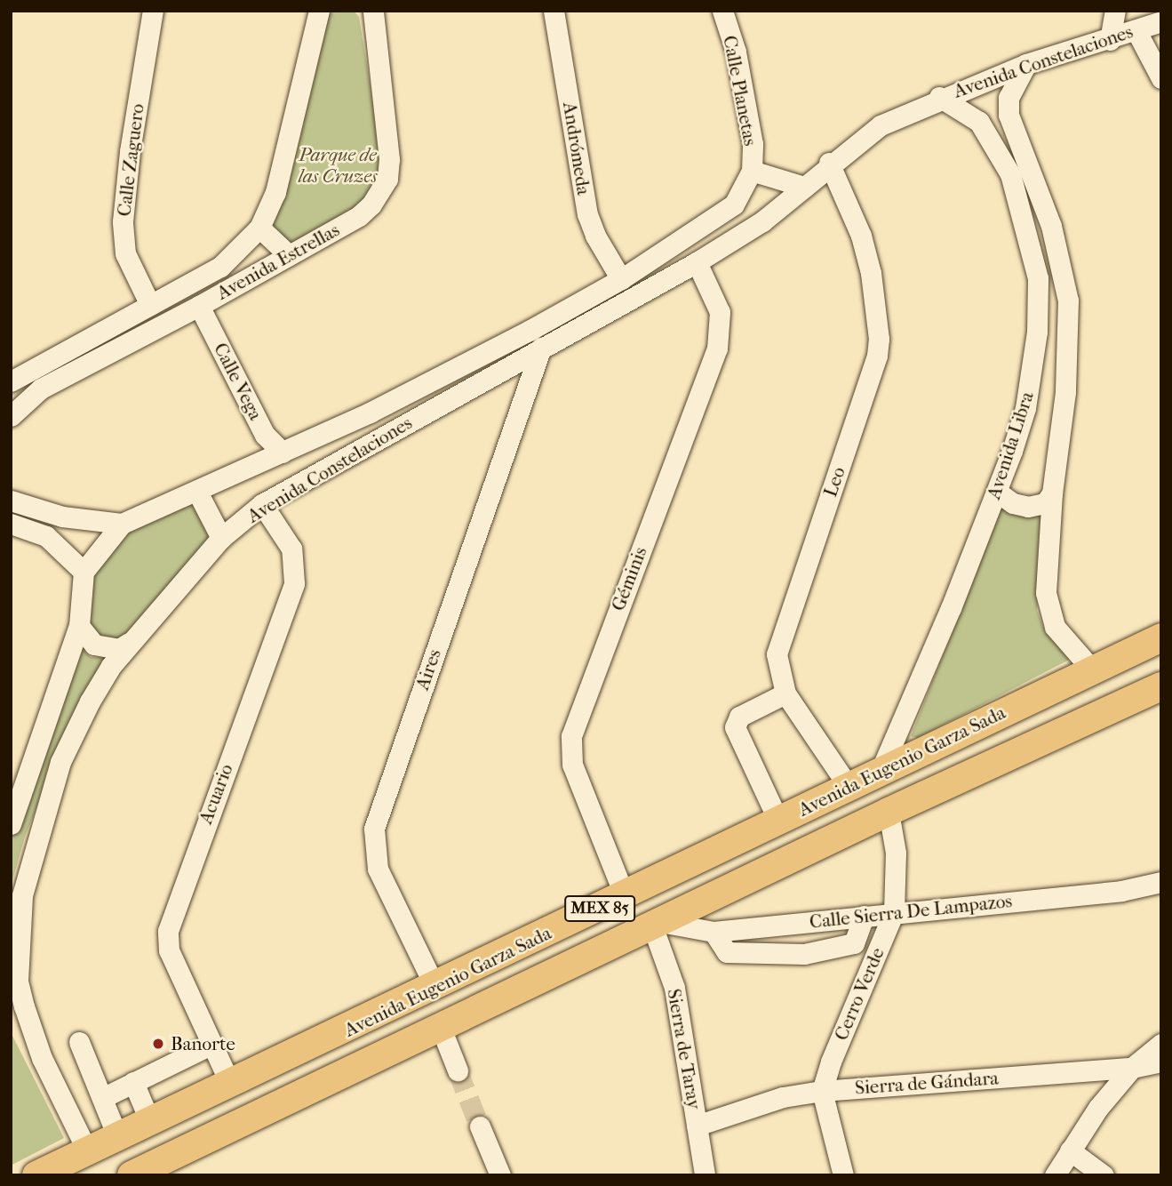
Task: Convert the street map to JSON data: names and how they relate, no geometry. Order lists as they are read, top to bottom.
{
  "streets": {
    "highway": ["Avenida Eugenio Garza Sada", "MEX 85"],
    "street": [
      "Avenida Constelaciones",
      "Calle Planetas",
      "Andrómeda",
      "Calle Zaguero",
      "Avenida Estrellas",
      "Calle Vega",
      "Avenida Libra",
      "Leo",
      "Géminis",
      "Aires",
      "Acuario",
      "Calle Sierra De Lampazos",
      "Cerro Verde",
      "Sierra de Taray",
      "Sierra de Gándara"
    ]
  },
  "crossings": [
    ["Avenida Constelaciones", "Calle Planetas"],
    ["Avenida Constelaciones", "Andrómeda"],
    ["Avenida Constelaciones", "Calle Vega"],
    ["Avenida Constelaciones", "Avenida Libra"],
    ["Avenida Constelaciones", "Leo"],
    ["Avenida Constelaciones", "Géminis"],
    ["Avenida Constelaciones", "Aires"],
    ["Avenida Constelaciones", "Avenida Eugenio Garza Sada"],
    ["Avenida Constelaciones", "Acuario"],
    ["Calle Zaguero", "Avenida Estrellas"],
    ["Avenida Estrellas", "Calle Vega"],
    ["Avenida Libra", "Avenida Eugenio Garza Sada"],
    ["Leo", "Avenida Eugenio Garza Sada"],
    ["Géminis", "Avenida Eugenio Garza Sada"],
    ["Aires", "Avenida Eugenio Garza Sada"],
    ["Avenida Eugenio Garza Sada", "Acuario"],
    ["Avenida Eugenio Garza Sada", "Calle Sierra De Lampazos"],
    ["Avenida Eugenio Garza Sada", "Cerro Verde"],
    ["Avenida Eugenio Garza Sada", "Sierra de Taray"],
    ["Calle Sierra De Lampazos", "Cerro Verde"],
    ["Calle Sierra De Lampazos", "Sierra de Taray"],
    ["Cerro Verde", "Sierra de Gándara"],
    ["Sierra de Taray", "Sierra de Gándara"]
  ],
  "parks": ["Parque de las Cruzes"],
  "places": ["Banorte"]
}
